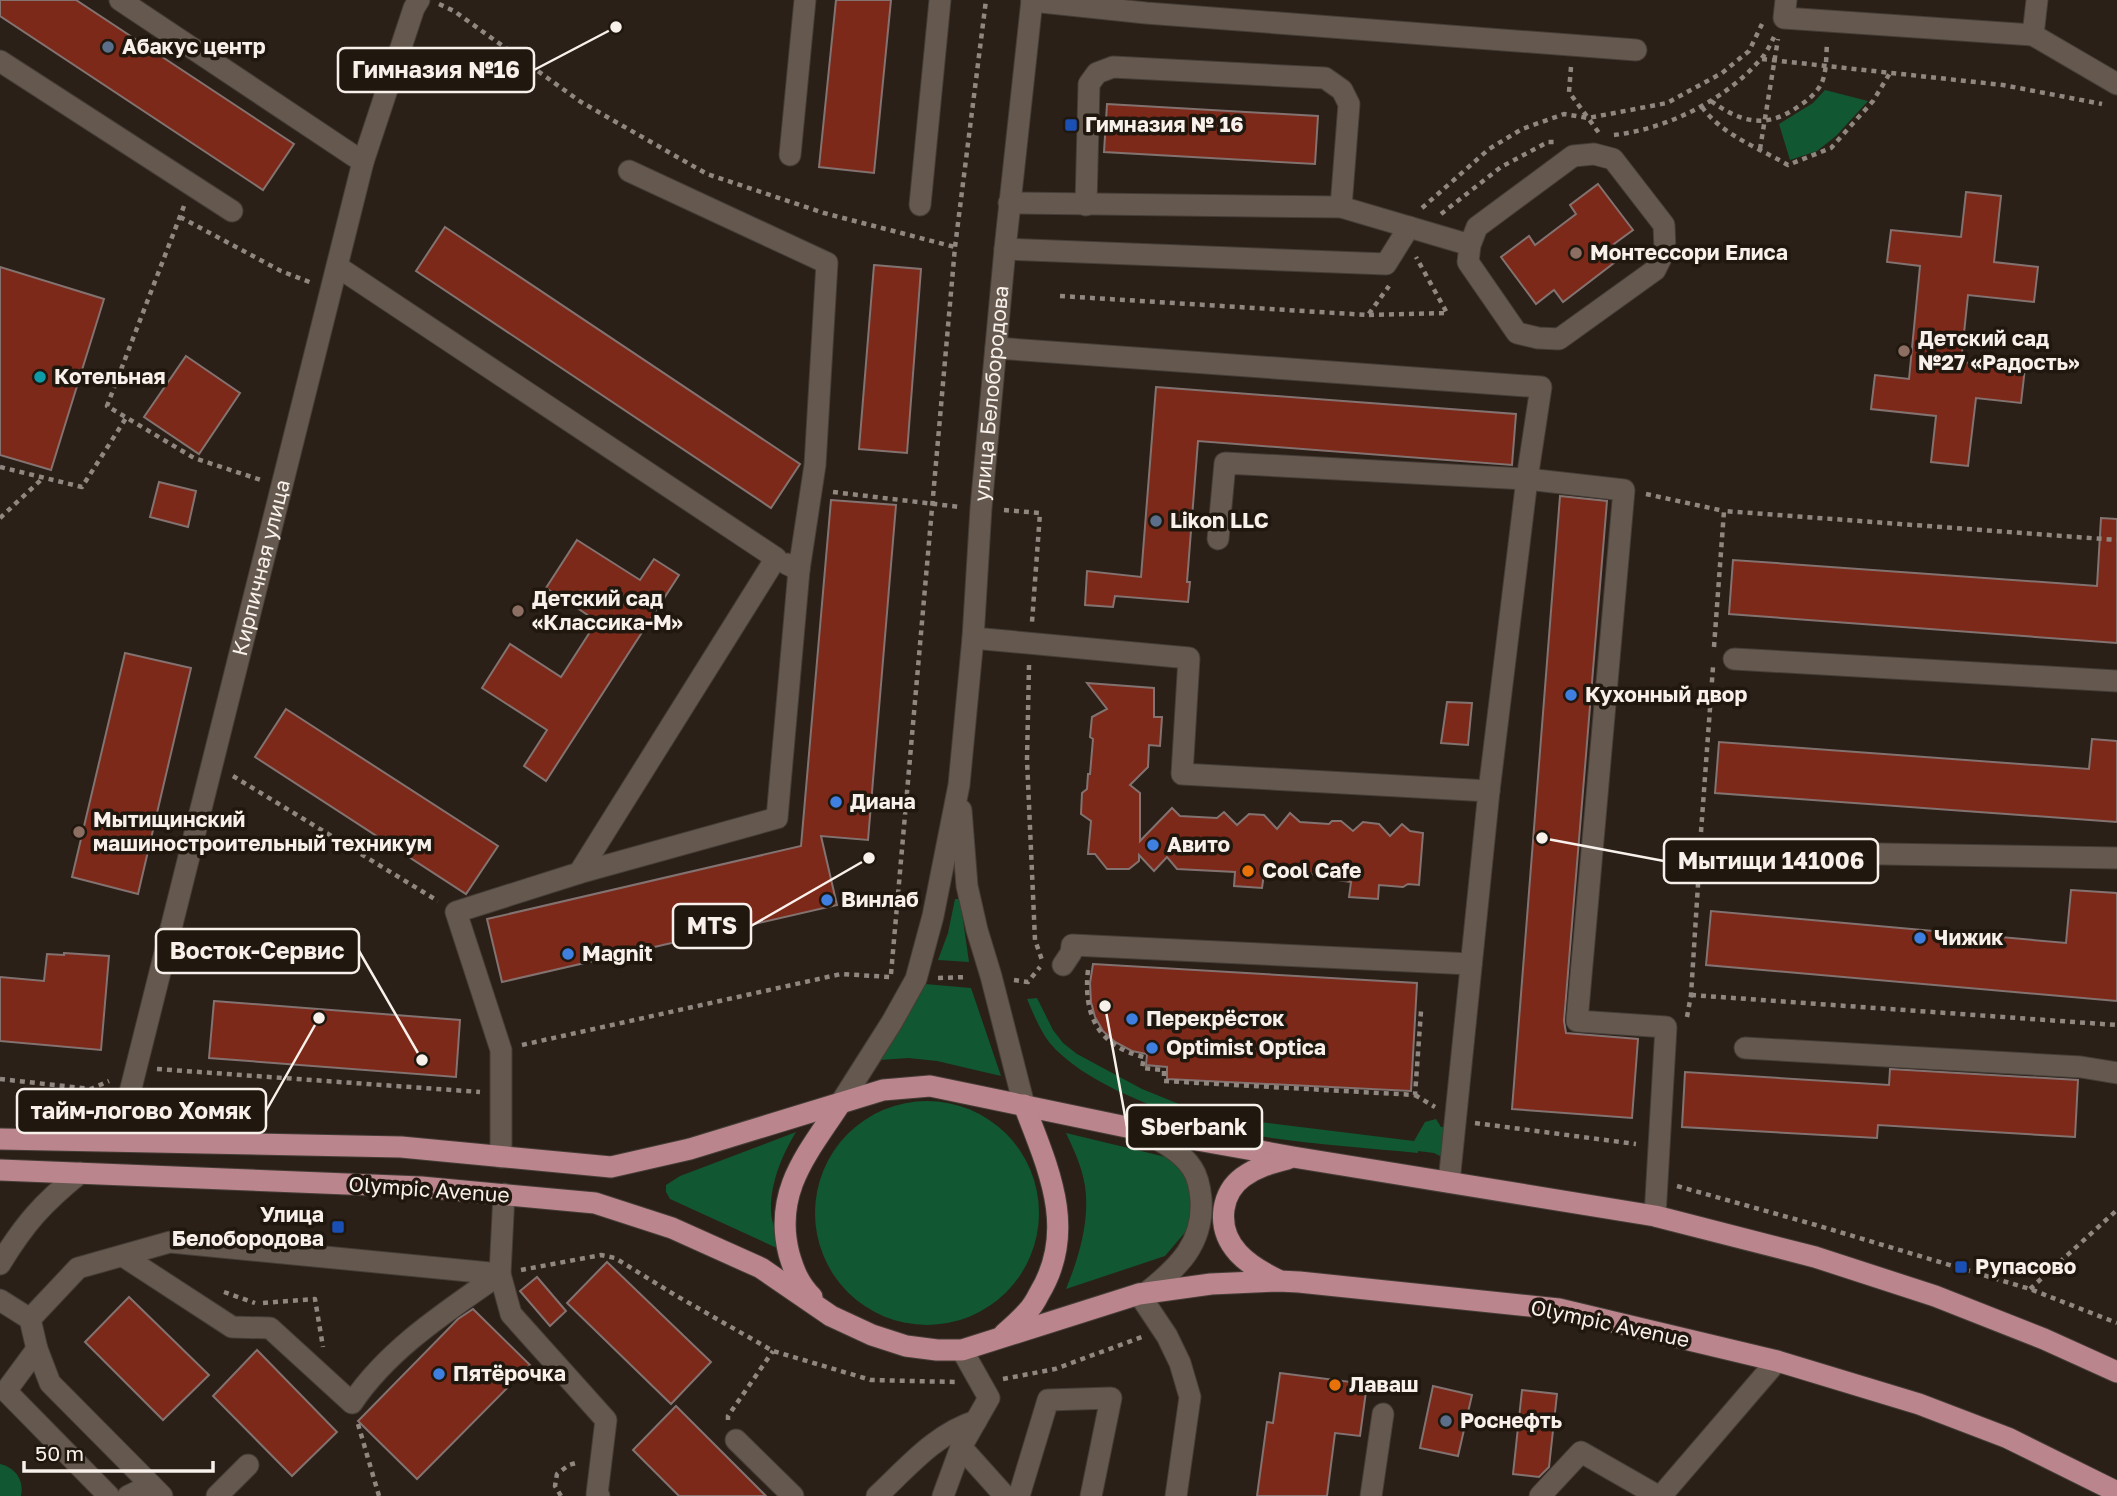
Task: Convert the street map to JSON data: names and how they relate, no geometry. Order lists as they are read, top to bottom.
{
  "streets": {
    "main road": ["Olympic Avenue"],
    "street": ["улица Белобородова", "Кирпичная улица"]
  },
  "crossings": [
    ["Кирпичная улица", "Olympic Avenue"]
  ],
  "places": {
    "other": [
      "Гимназия №16",
      "Абакус центр",
      "Монтессори Елиса",
      "Детский сад №27 «Радость»",
      "Котельная",
      "Likon LLC",
      "Детский сад «Классика-М»",
      "Кухонный двор",
      "Диана",
      "Мытищинский машиностроительный техникум",
      "Мытищи 141006",
      "Авито",
      "MTS",
      "Cool Cafe",
      "Винлаб",
      "Чижик",
      "Magnit",
      "Sberbank",
      "тайм-логово Хомяк",
      "Перекрёсток",
      "Optimist Optica",
      "Восток-Сервис",
      "Пятёрочка",
      "Лаваш",
      "Роснефть"
    ],
    "transit": ["Гимназия № 16", "Улица Белобородова", "Рупасово"]
  },
  "scale_bar": "50 m"
}
